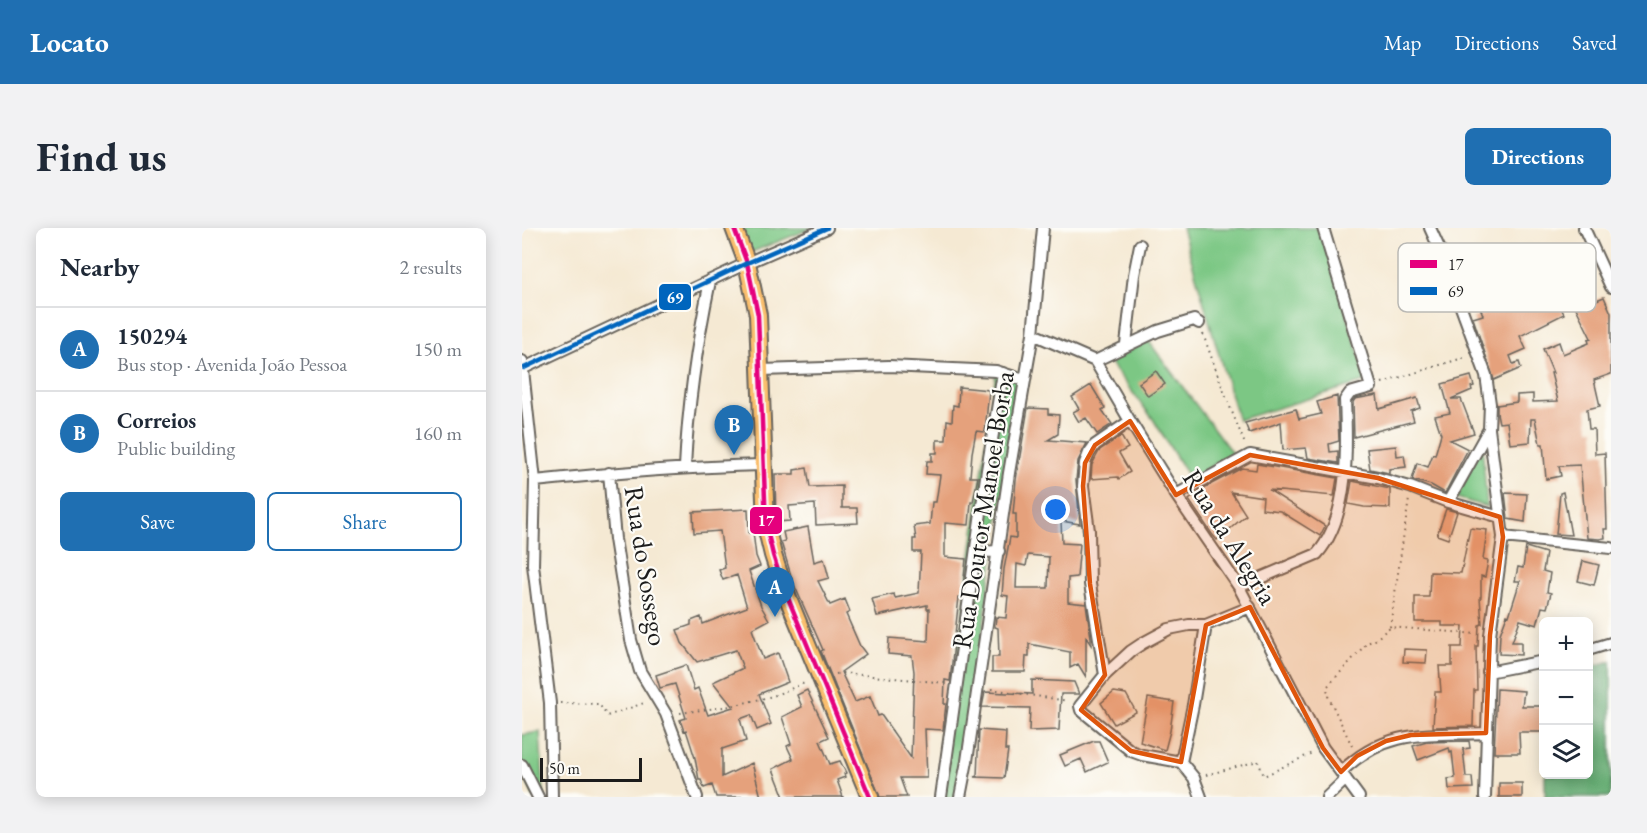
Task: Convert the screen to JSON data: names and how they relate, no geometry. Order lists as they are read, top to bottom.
{
  "streets": {
    "street": ["Rua Doutor Manoel Borba", "Rua da Alegria", "Rua do Sossego"]
  },
  "lines": ["transit line 17", "transit line 69"],
  "legend": ["17", "69"],
  "scale_bar": "50 m",
  "page": {
    "header": "Locato",
    "nav": ["Map", "Directions", "Saved"],
    "buttons": [
      "Directions",
      ["Save", "Share"]
    ],
    "title": "Find us",
    "heading": ["Nearby", "2 results"],
    "list": [
      {
        "mark": "A",
        "name": "150294",
        "note": "Bus stop · Avenida João Pessoa",
        "value": "150 m"
      },
      {
        "mark": "B",
        "name": "Correios",
        "note": "Public building",
        "value": "160 m"
      }
    ],
    "pins": ["B", "A"],
    "map_buttons": ["+", "−"],
    "scale": "50 m"
  }
}
